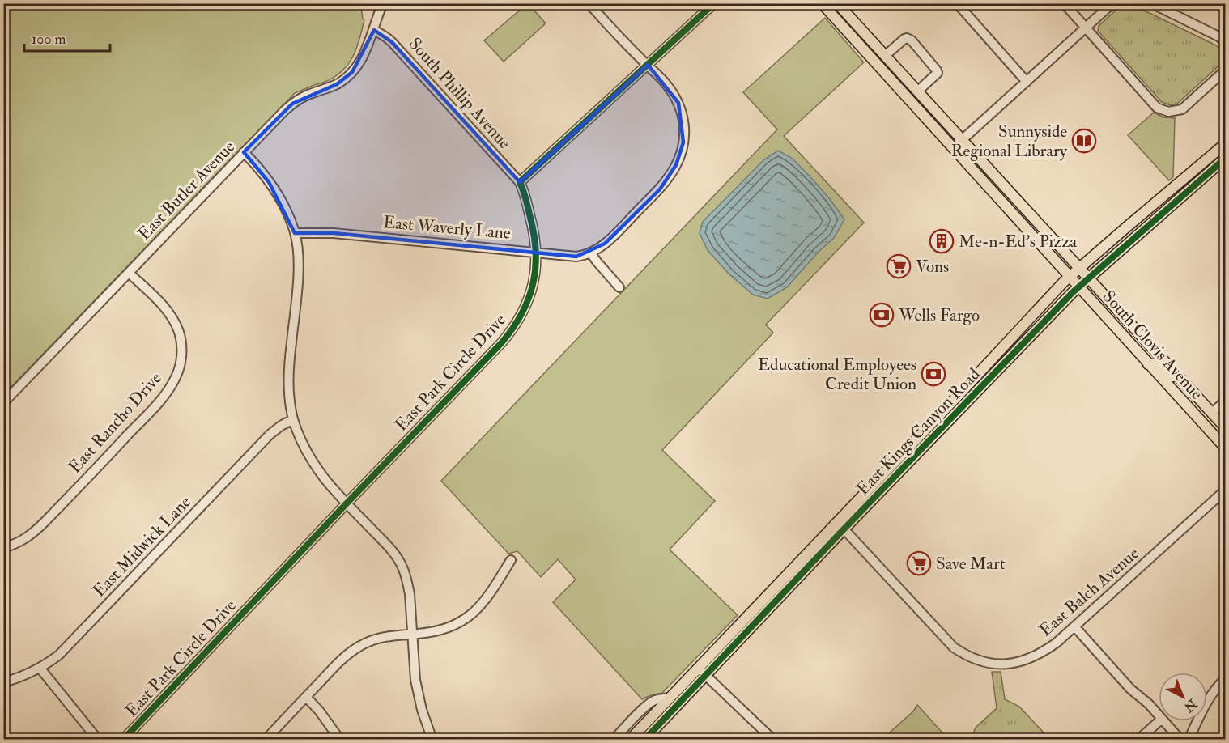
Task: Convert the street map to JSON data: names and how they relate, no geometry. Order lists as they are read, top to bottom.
{
  "streets": {
    "main road": ["South Clovis Avenue", "East Kings Canyon Road"],
    "street": [
      "South Phillip Avenue",
      "East Butler Avenue",
      "East Waverly Lane",
      "East Park Circle Drive",
      "East Rancho Drive",
      "East Midwick Lane",
      "East Balch Avenue"
    ]
  },
  "crossings": [
    ["South Phillip Avenue", "East Butler Avenue"],
    ["South Phillip Avenue", "East Park Circle Drive"],
    ["East Butler Avenue", "East Rancho Drive"],
    ["East Waverly Lane", "East Park Circle Drive"],
    ["South Clovis Avenue", "East Kings Canyon Road"],
    ["East Kings Canyon Road", "East Balch Avenue"]
  ],
  "places": {
    "library": ["Sunnyside Regional Library"],
    "building": ["Me-n-Ed's Pizza"],
    "supermarket": ["Vons", "Save Mart"],
    "bank": ["Wells Fargo", "Educational Employees Credit Union"]
  },
  "scale_bar": "100 m",
  "north": "bottom right"
}
